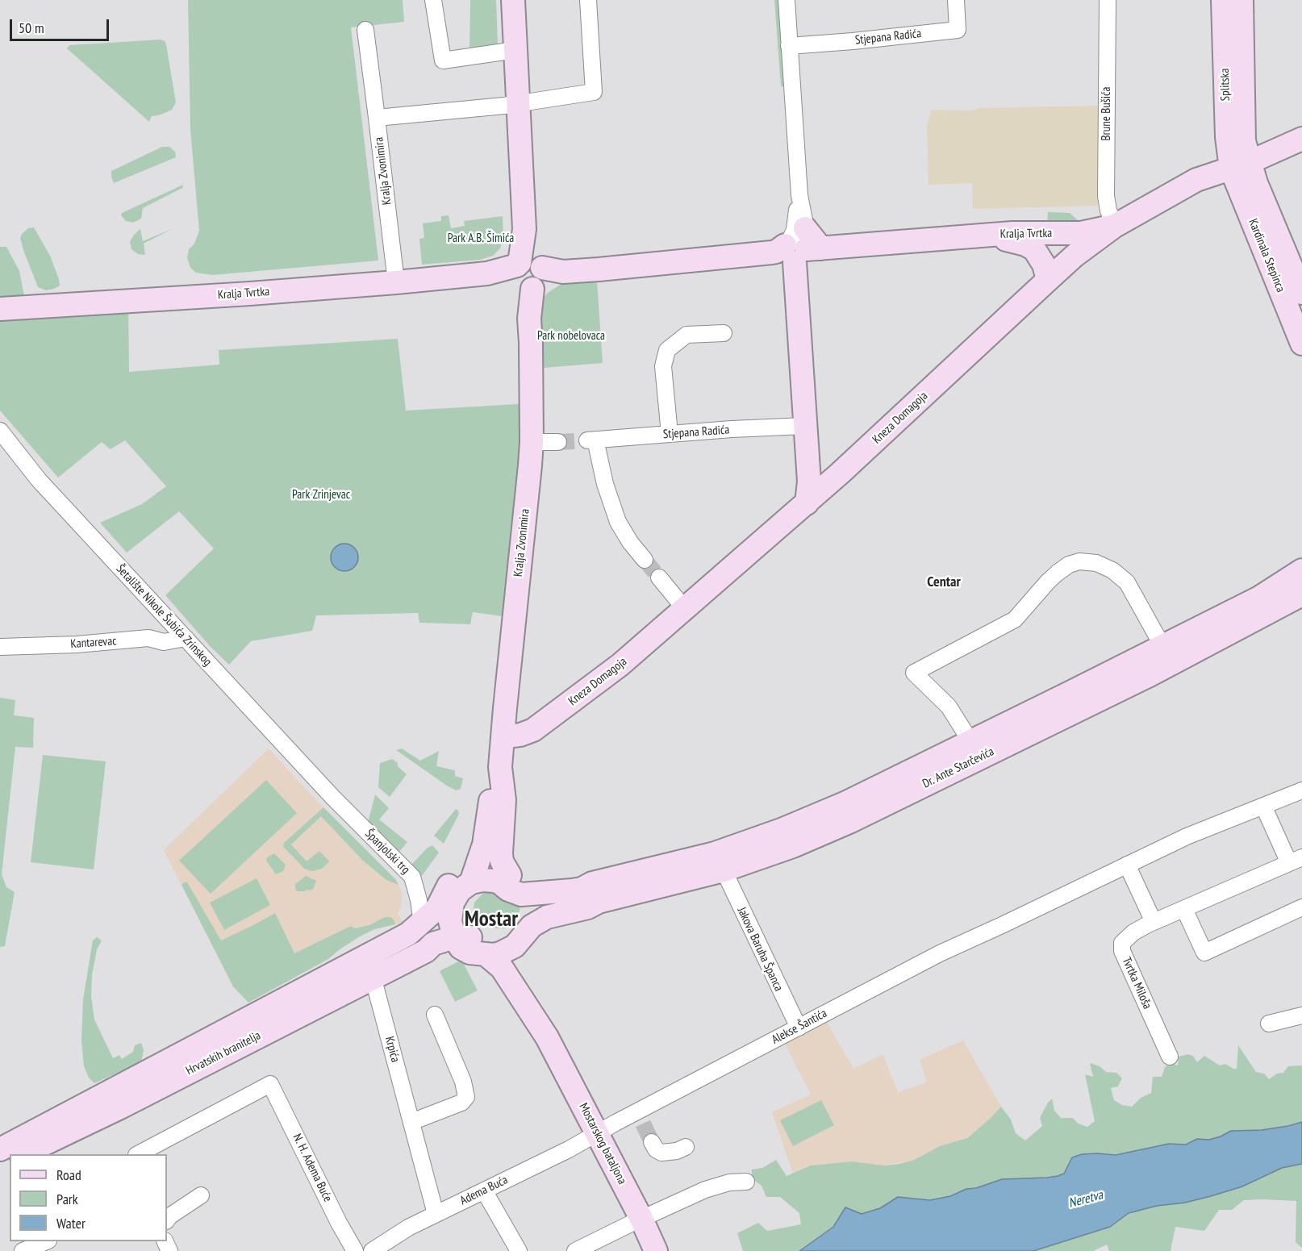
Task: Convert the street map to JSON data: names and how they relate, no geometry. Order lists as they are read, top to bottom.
{
  "streets": {
    "main road": [
      "Splitska",
      "Kralja Zvonimira",
      "Kralja Tvrtka",
      "Kardinala Stepinca",
      "Kneza Domagoja",
      "Dr. Ante Starčevića",
      "Hrvatskih branitelja",
      "Mostarskog bataljona"
    ],
    "street": [
      "Stjepana Radića",
      "Brune Bušića",
      "Šetalište Nikole Šubića Zrinskog",
      "Kantarevac",
      "Španjolski trg",
      "Jakova Baruha Španca",
      "Tvrtka Miloša",
      "Alekse Šantića",
      "Krpića",
      "N. H. Adema Buće",
      "Adema Buća"
    ]
  },
  "crossings": [
    ["Splitska", "Kralja Tvrtka"],
    ["Splitska", "Kardinala Stepinca"],
    ["Brune Bušića", "Kralja Tvrtka"],
    ["Brune Bušića", "Kneza Domagoja"],
    ["Kralja Zvonimira", "Kralja Tvrtka"],
    ["Kralja Zvonimira", "Kneza Domagoja"],
    ["Kralja Zvonimira", "Dr. Ante Starčevića"],
    ["Kralja Zvonimira", "Mostarskog bataljona"],
    ["Kralja Tvrtka", "Kardinala Stepinca"],
    ["Kralja Tvrtka", "Kneza Domagoja"],
    ["Šetalište Nikole Šubića Zrinskog", "Kantarevac"],
    ["Šetalište Nikole Šubića Zrinskog", "Španjolski trg"],
    ["Dr. Ante Starčevića", "Jakova Baruha Španca"],
    ["Dr. Ante Starčevića", "Hrvatskih branitelja"],
    ["Dr. Ante Starčevića", "Mostarskog bataljona"],
    ["Jakova Baruha Španca", "Alekse Šantića"],
    ["Alekse Šantića", "Mostarskog bataljona"],
    ["Alekse Šantića", "Adema Buća"],
    ["Krpića", "Hrvatskih branitelja"],
    ["Krpića", "Adema Buća"],
    ["Mostarskog bataljona", "Adema Buća"]
  ],
  "districts": ["Centar", "Mostar"],
  "water": ["Neretva"],
  "parks": ["Park A.B. Šimića", "Park nobelovaca", "Park Zrinjevac"],
  "legend": ["Road", "Park", "Water"],
  "scale_bar": "50 m"
}
